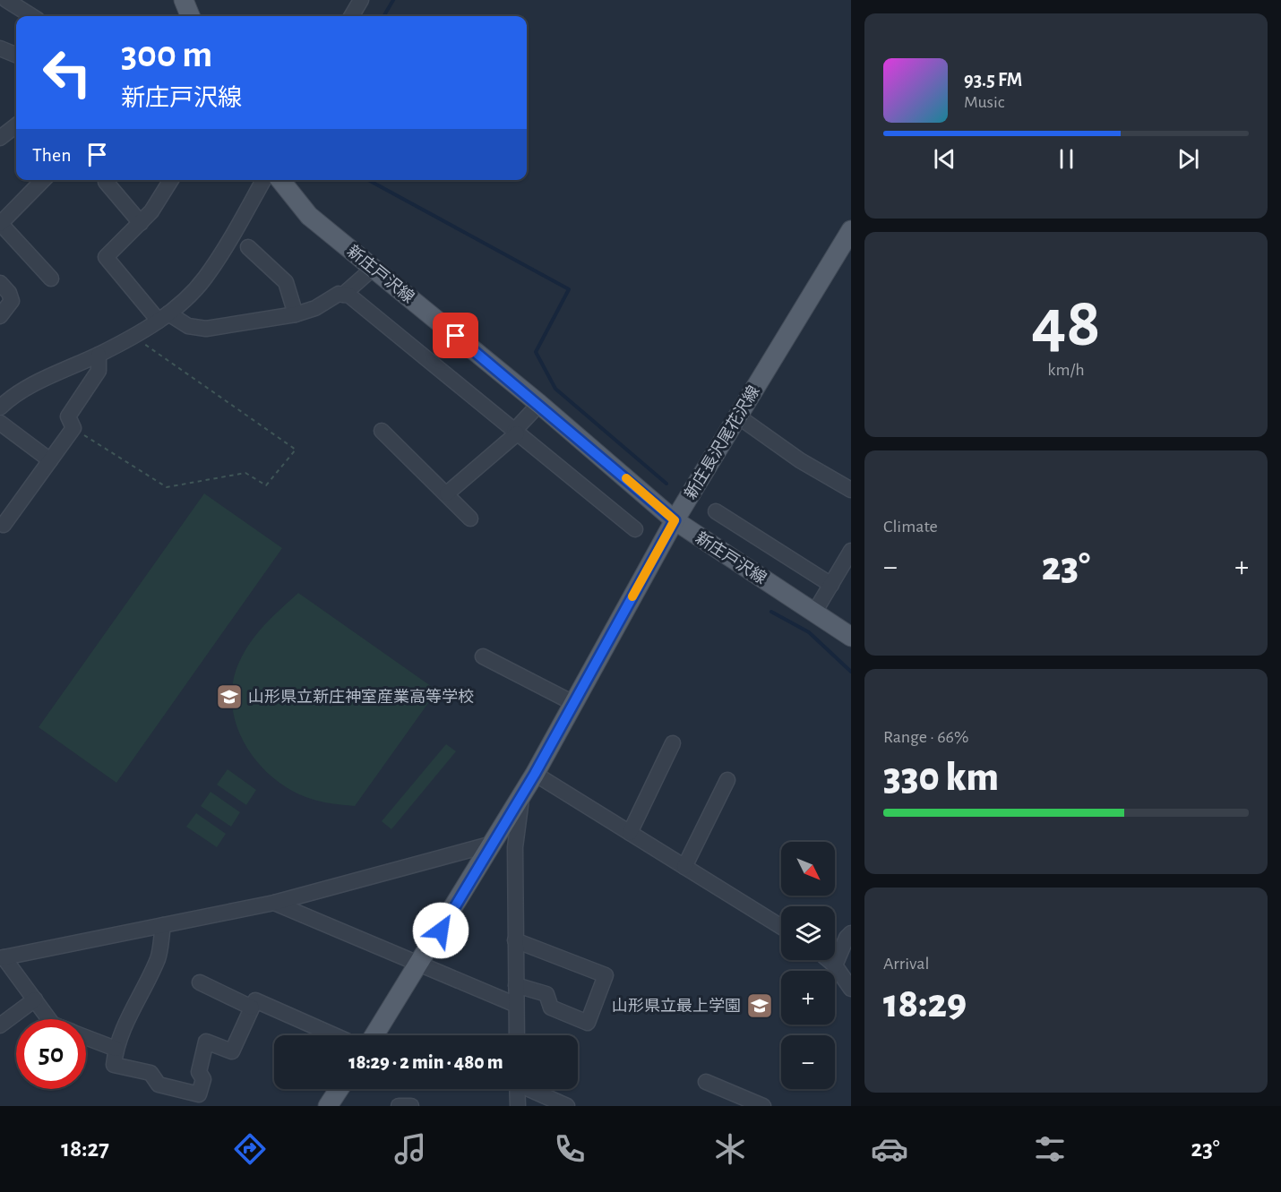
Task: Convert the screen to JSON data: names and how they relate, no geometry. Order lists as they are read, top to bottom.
{
  "streets": {
    "main road": ["新庄戸沢線", "新庄長沢尾花沢線"]
  },
  "crossings": [
    ["新庄戸沢線", "新庄長沢尾花沢線"]
  ],
  "places": {
    "school or university": ["山形県立新庄神室産業高等学校", "山形県立最上学園"]
  },
  "north": "bottom right",
  "page": {
    "turn": ["300 m", "新庄戸沢線"],
    "song": ["93.5 FM", "Music"],
    "then": "Then",
    "tile": [
      ["48", "km/h"],
      "Climate",
      ["Range · 66%", "330 km"],
      ["Arrival", "18:29"]
    ],
    "heat": ["−", "23°", "+"],
    "map_buttons": ["+", "−"],
    "limit": "50",
    "trip": "18:29 · 2 min · 480 m",
    "tabs": ["18:27", "23°"]
  }
}
